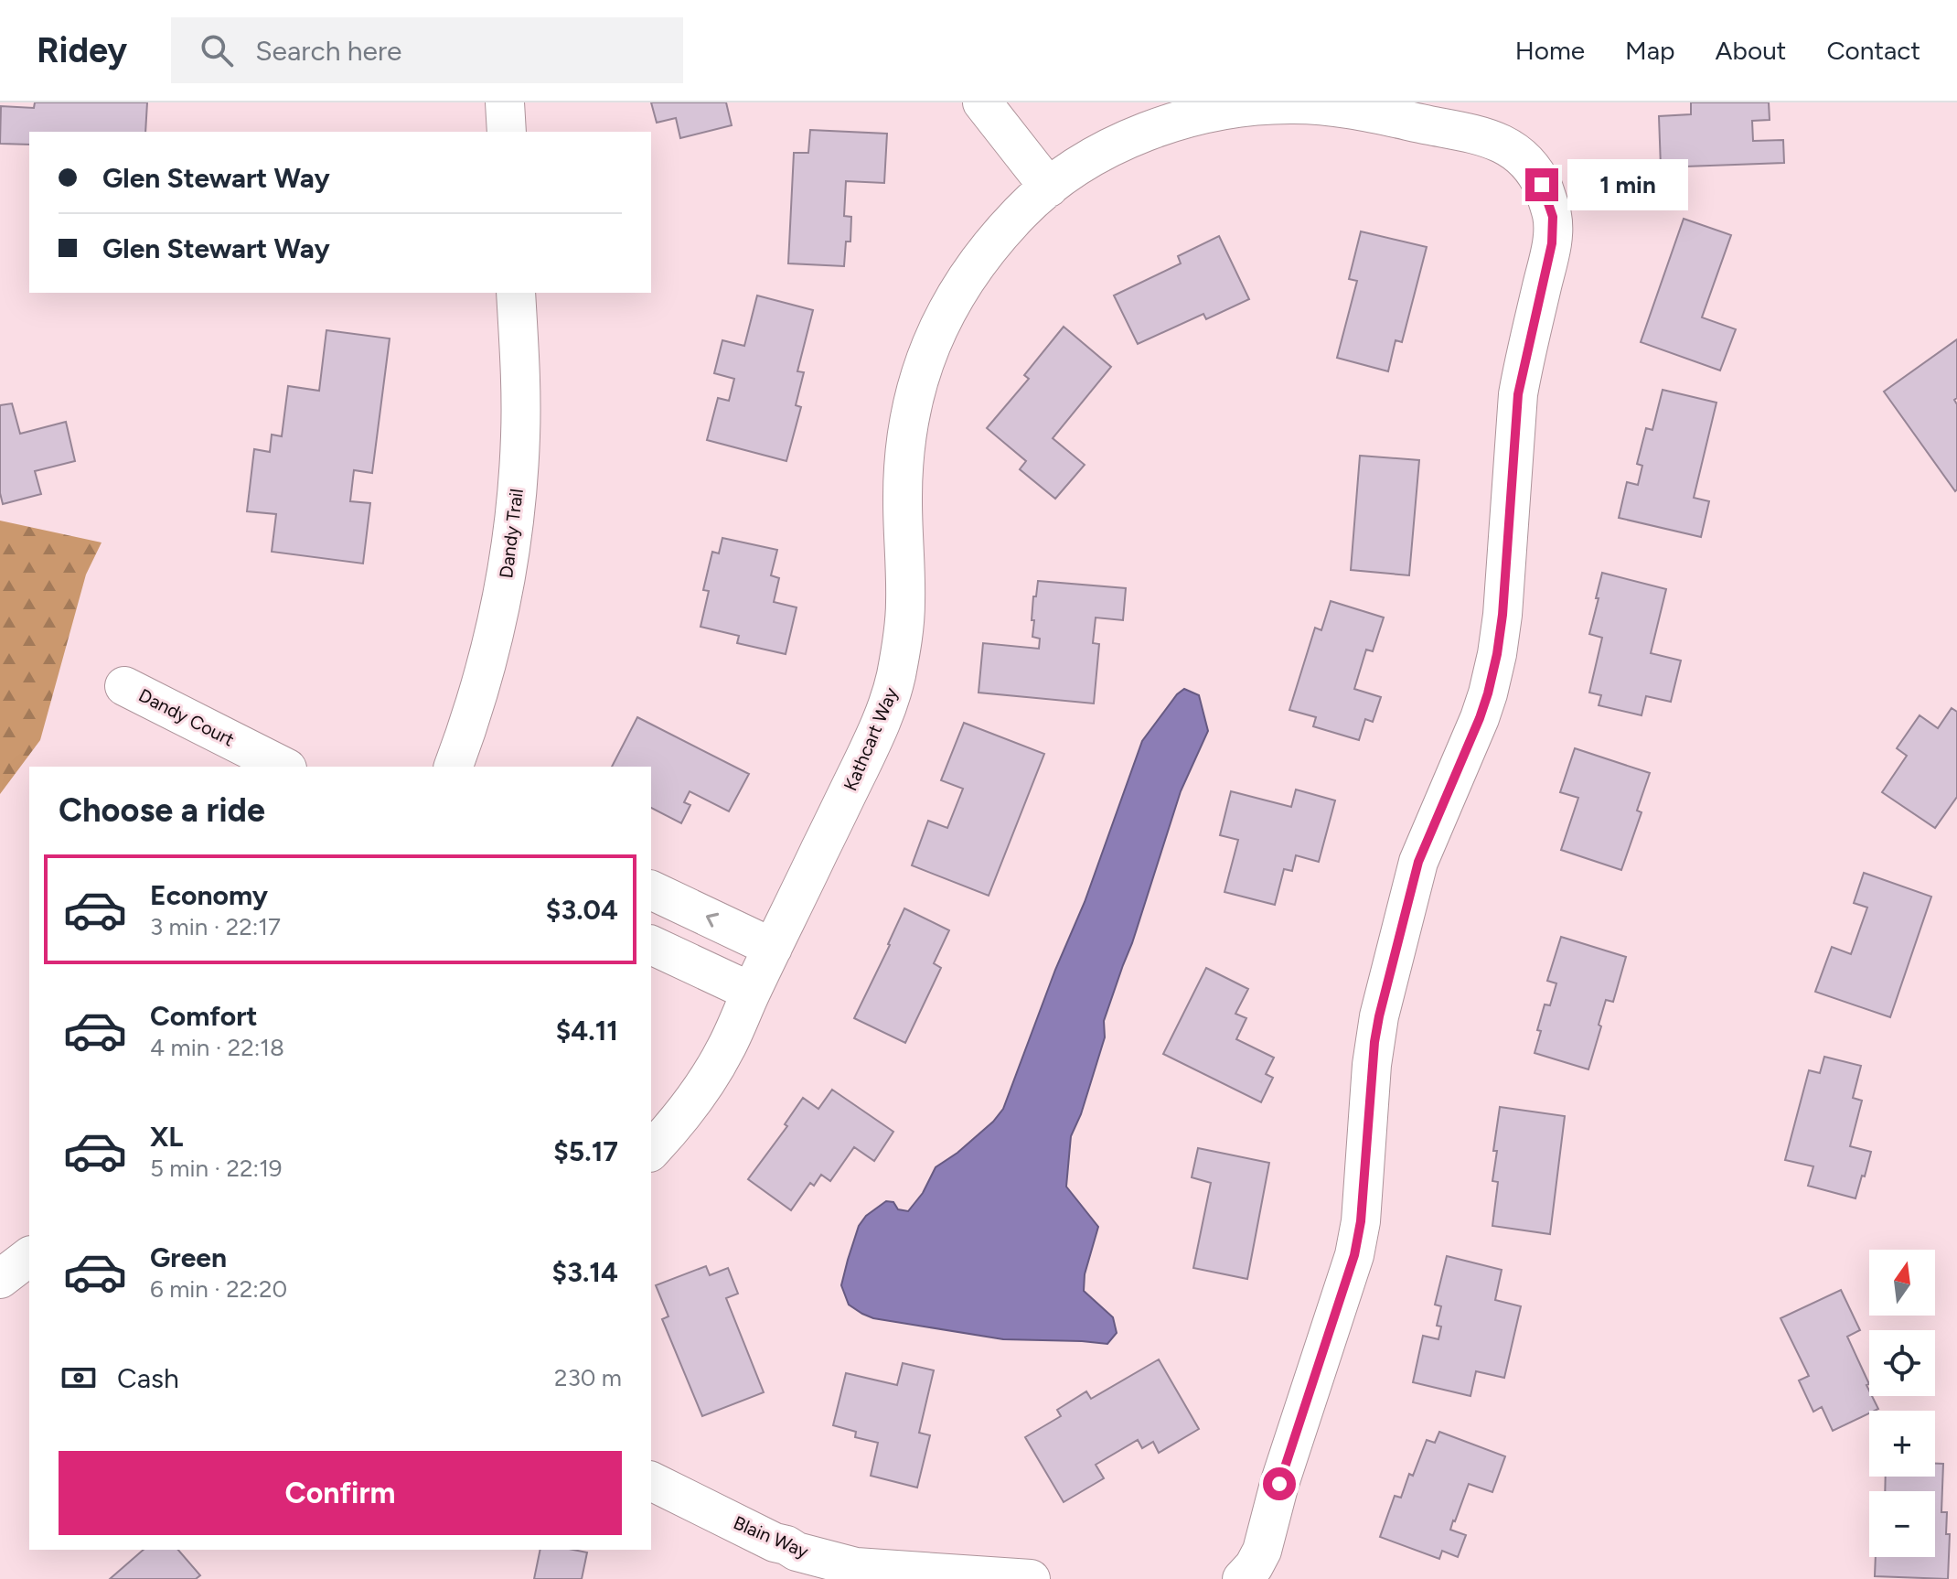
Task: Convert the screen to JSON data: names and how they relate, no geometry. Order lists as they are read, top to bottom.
{
  "streets": {
    "street": [
      "Dandy Trail",
      "Dandy Court",
      "Kathcart Way",
      "Blain Way"
    ]
  },
  "north": "top",
  "page": {
    "header": "Ridey",
    "search": "Search here",
    "nav": [
      "Home",
      "Map",
      "About",
      "Contact"
    ],
    "banner": ["Glen Stewart Way", "Glen Stewart Way"],
    "bubble": "1 min",
    "heading": "Choose a ride",
    "list": [
      {
        "name": "Economy",
        "note": "3 min · 22:17",
        "value": "$3.04"
      },
      {
        "name": "Comfort",
        "note": "4 min · 22:18",
        "value": "$4.11"
      },
      {
        "name": "XL",
        "note": "5 min · 22:19",
        "value": "$5.17"
      },
      {
        "name": "Green",
        "note": "6 min · 22:20",
        "value": "$3.14"
      }
    ],
    "map_buttons": ["+", "−"],
    "pay": ["Cash", "230 m"],
    "buttons": "Confirm"
  }
}
